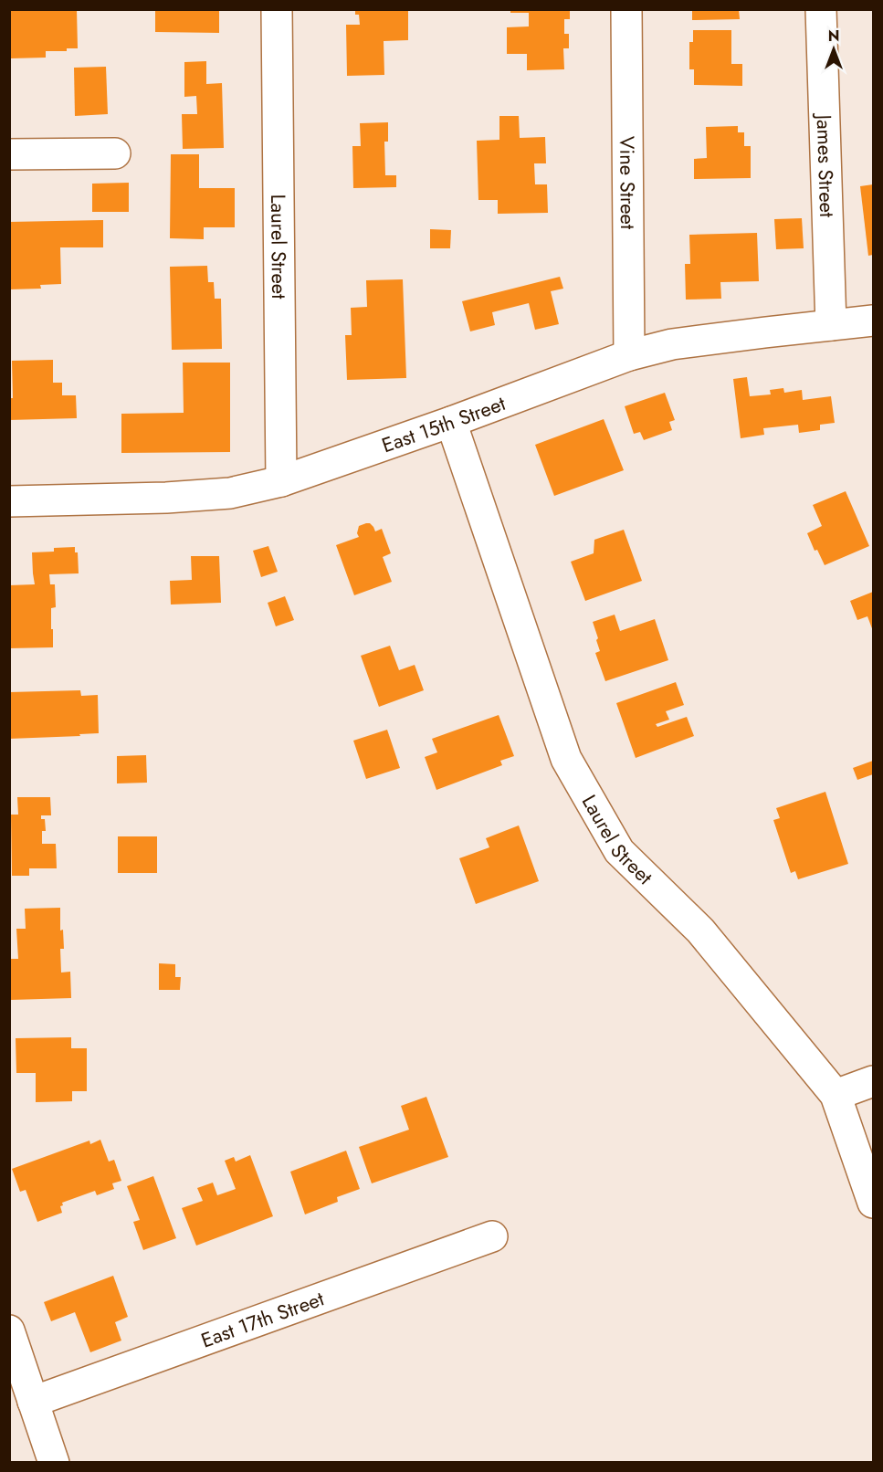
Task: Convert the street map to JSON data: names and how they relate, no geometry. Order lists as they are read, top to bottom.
{
  "streets": {
    "street": [
      "James Street",
      "Vine Street",
      "Laurel Street",
      "East 15th Street",
      "East 17th Street"
    ]
  },
  "crossings": [
    ["James Street", "East 15th Street"],
    ["Vine Street", "East 15th Street"],
    ["Laurel Street", "East 15th Street"]
  ],
  "north": "top"
}
